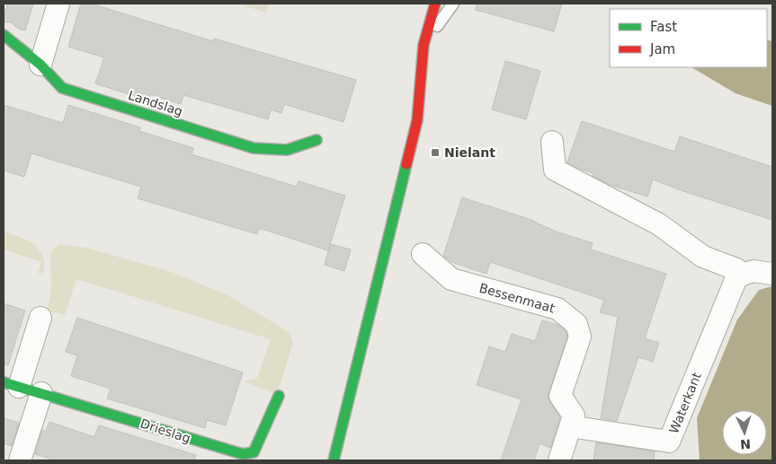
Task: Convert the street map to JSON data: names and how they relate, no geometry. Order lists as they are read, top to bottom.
{
  "streets": {
    "street": [
      "Landslag",
      "Bessenmaat",
      "Waterkant",
      "Drieslag"
    ]
  },
  "crossings": [
    ["Bessenmaat", "Waterkant"]
  ],
  "places": {
    "transit": ["Nielant"]
  },
  "legend": ["Fast", "Jam"],
  "north": "bottom"
}
